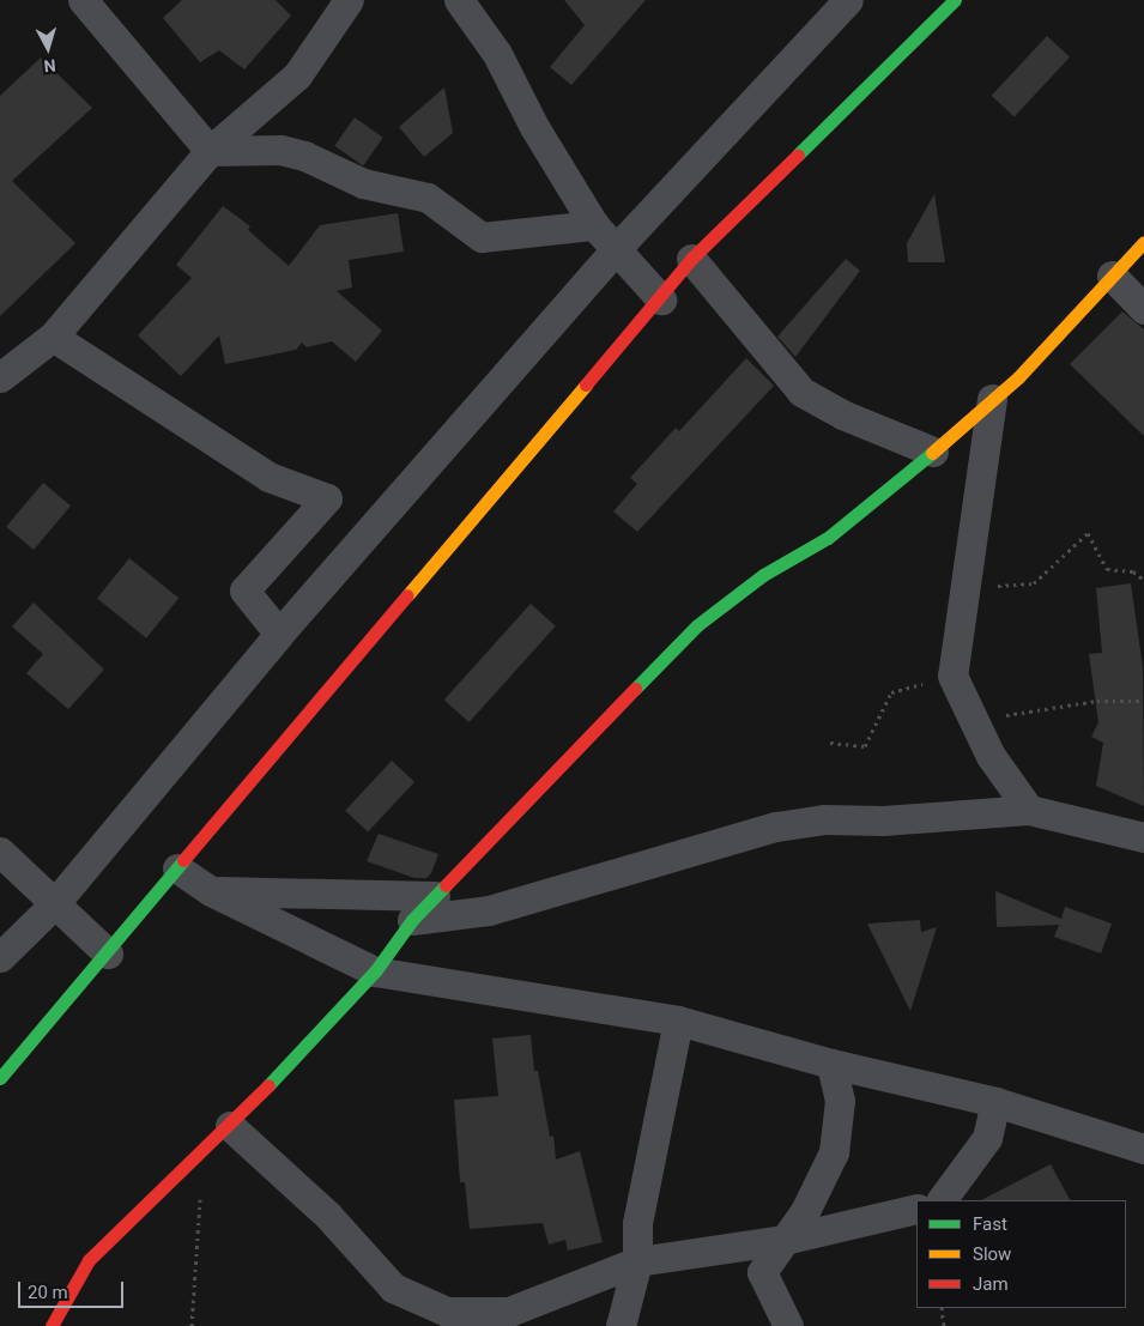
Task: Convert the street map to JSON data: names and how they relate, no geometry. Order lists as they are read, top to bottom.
{
  "legend": ["Fast", "Slow", "Jam"],
  "scale_bar": "20 m",
  "north": "bottom"
}
